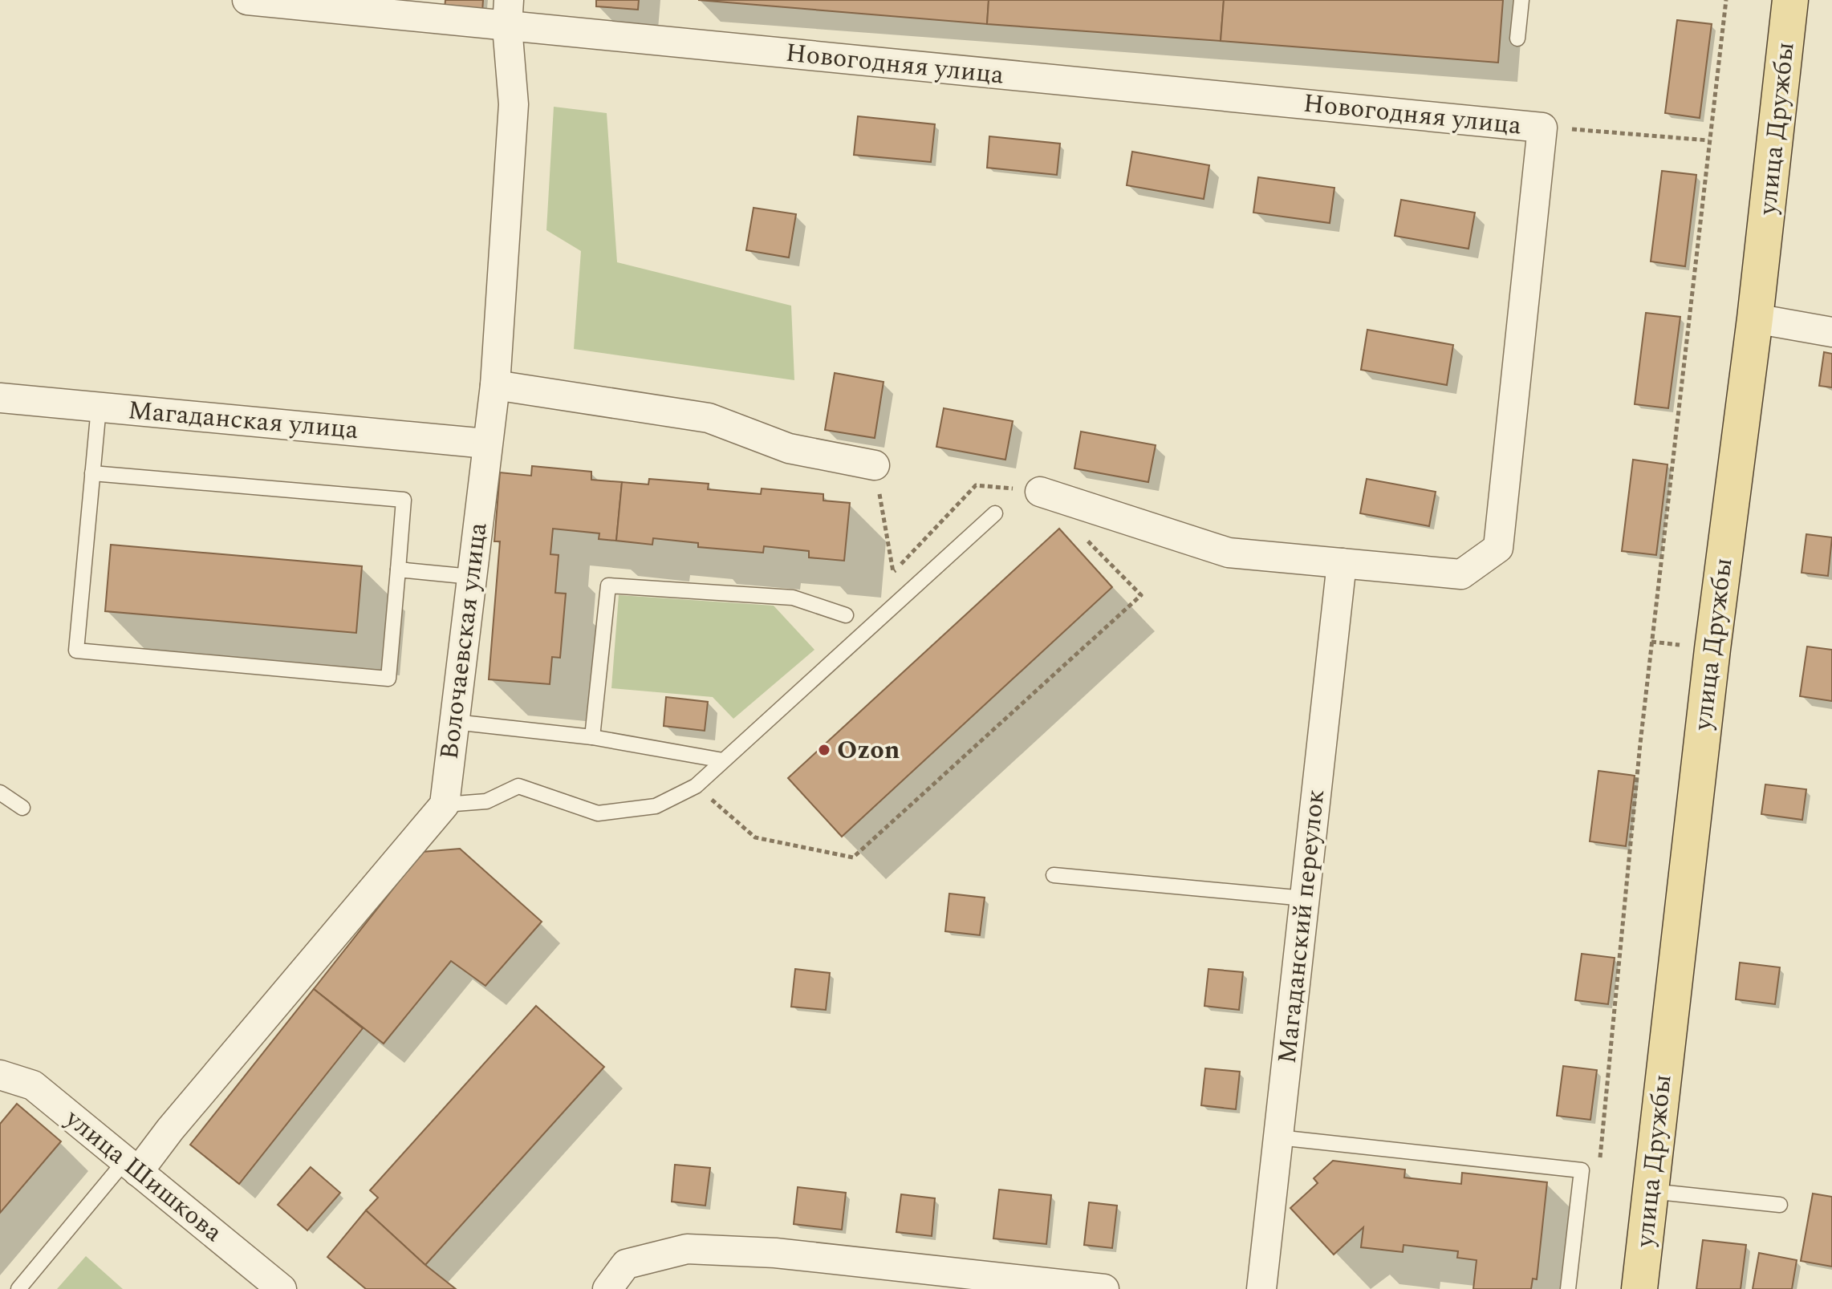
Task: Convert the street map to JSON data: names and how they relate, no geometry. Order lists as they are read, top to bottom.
{
  "streets": {
    "main road": ["улица Дружбы"],
    "street": [
      "Новогодняя улица",
      "Магаданская улица",
      "Волочаевская улица",
      "Магаданский переулок",
      "улица Шишкова"
    ]
  },
  "crossings": [
    ["Новогодняя улица", "Волочаевская улица"],
    ["Магаданская улица", "Волочаевская улица"]
  ],
  "places": ["Ozon"]
}
